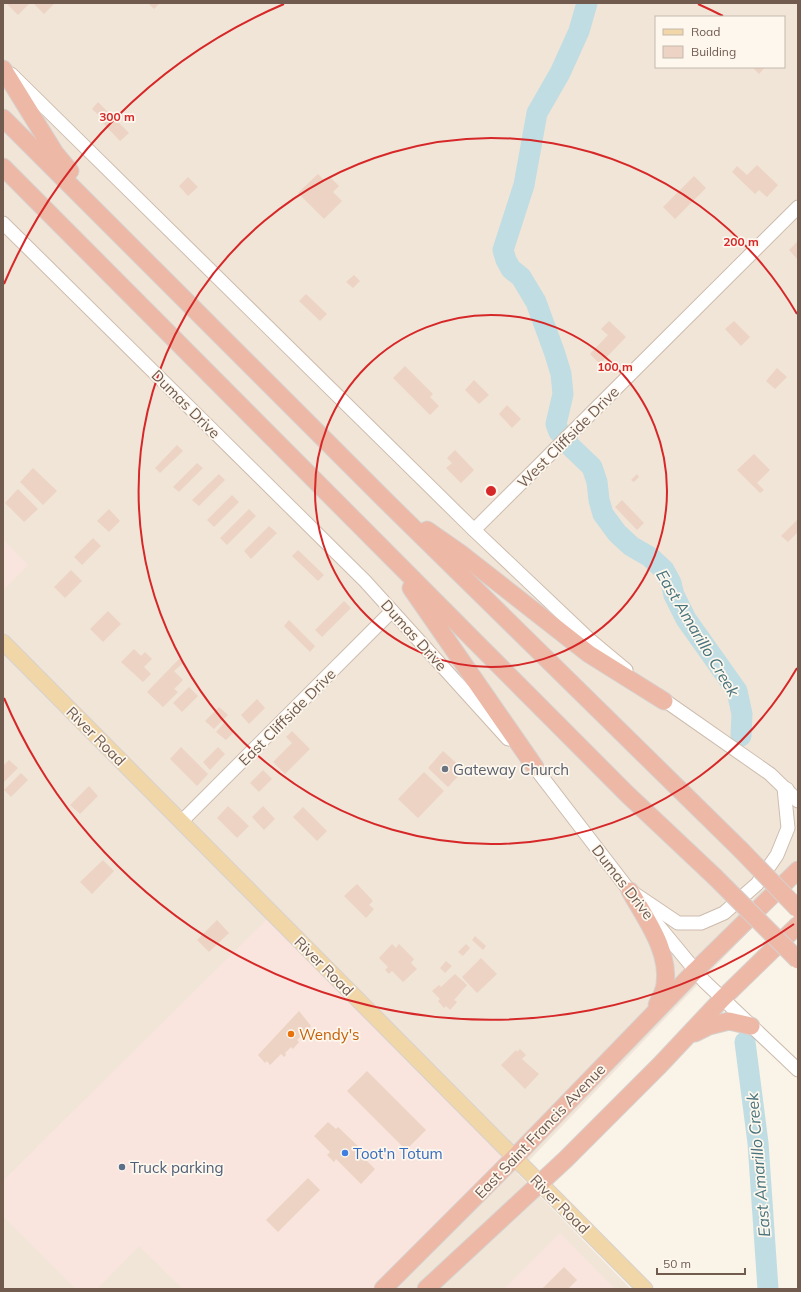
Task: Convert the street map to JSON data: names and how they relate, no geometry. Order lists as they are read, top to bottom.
{
  "streets": {
    "highway": ["East Saint Francis Avenue"],
    "main road": [
      "Dumas Drive",
      "West Cliffside Drive",
      "East Cliffside Drive",
      "River Road"
    ]
  },
  "crossings": [
    ["Dumas Drive", "East Cliffside Drive"],
    ["Dumas Drive", "East Saint Francis Avenue"],
    ["East Cliffside Drive", "River Road"],
    ["River Road", "East Saint Francis Avenue"]
  ],
  "water": ["East Amarillo Creek"],
  "places": [
    "Gateway Church",
    "Wendy's",
    "Toot'n Totum",
    "Truck parking"
  ],
  "legend": ["Road", "Building"],
  "scale_bar": "50 m",
  "rings": ["300 m", "200 m", "100 m"]
}
